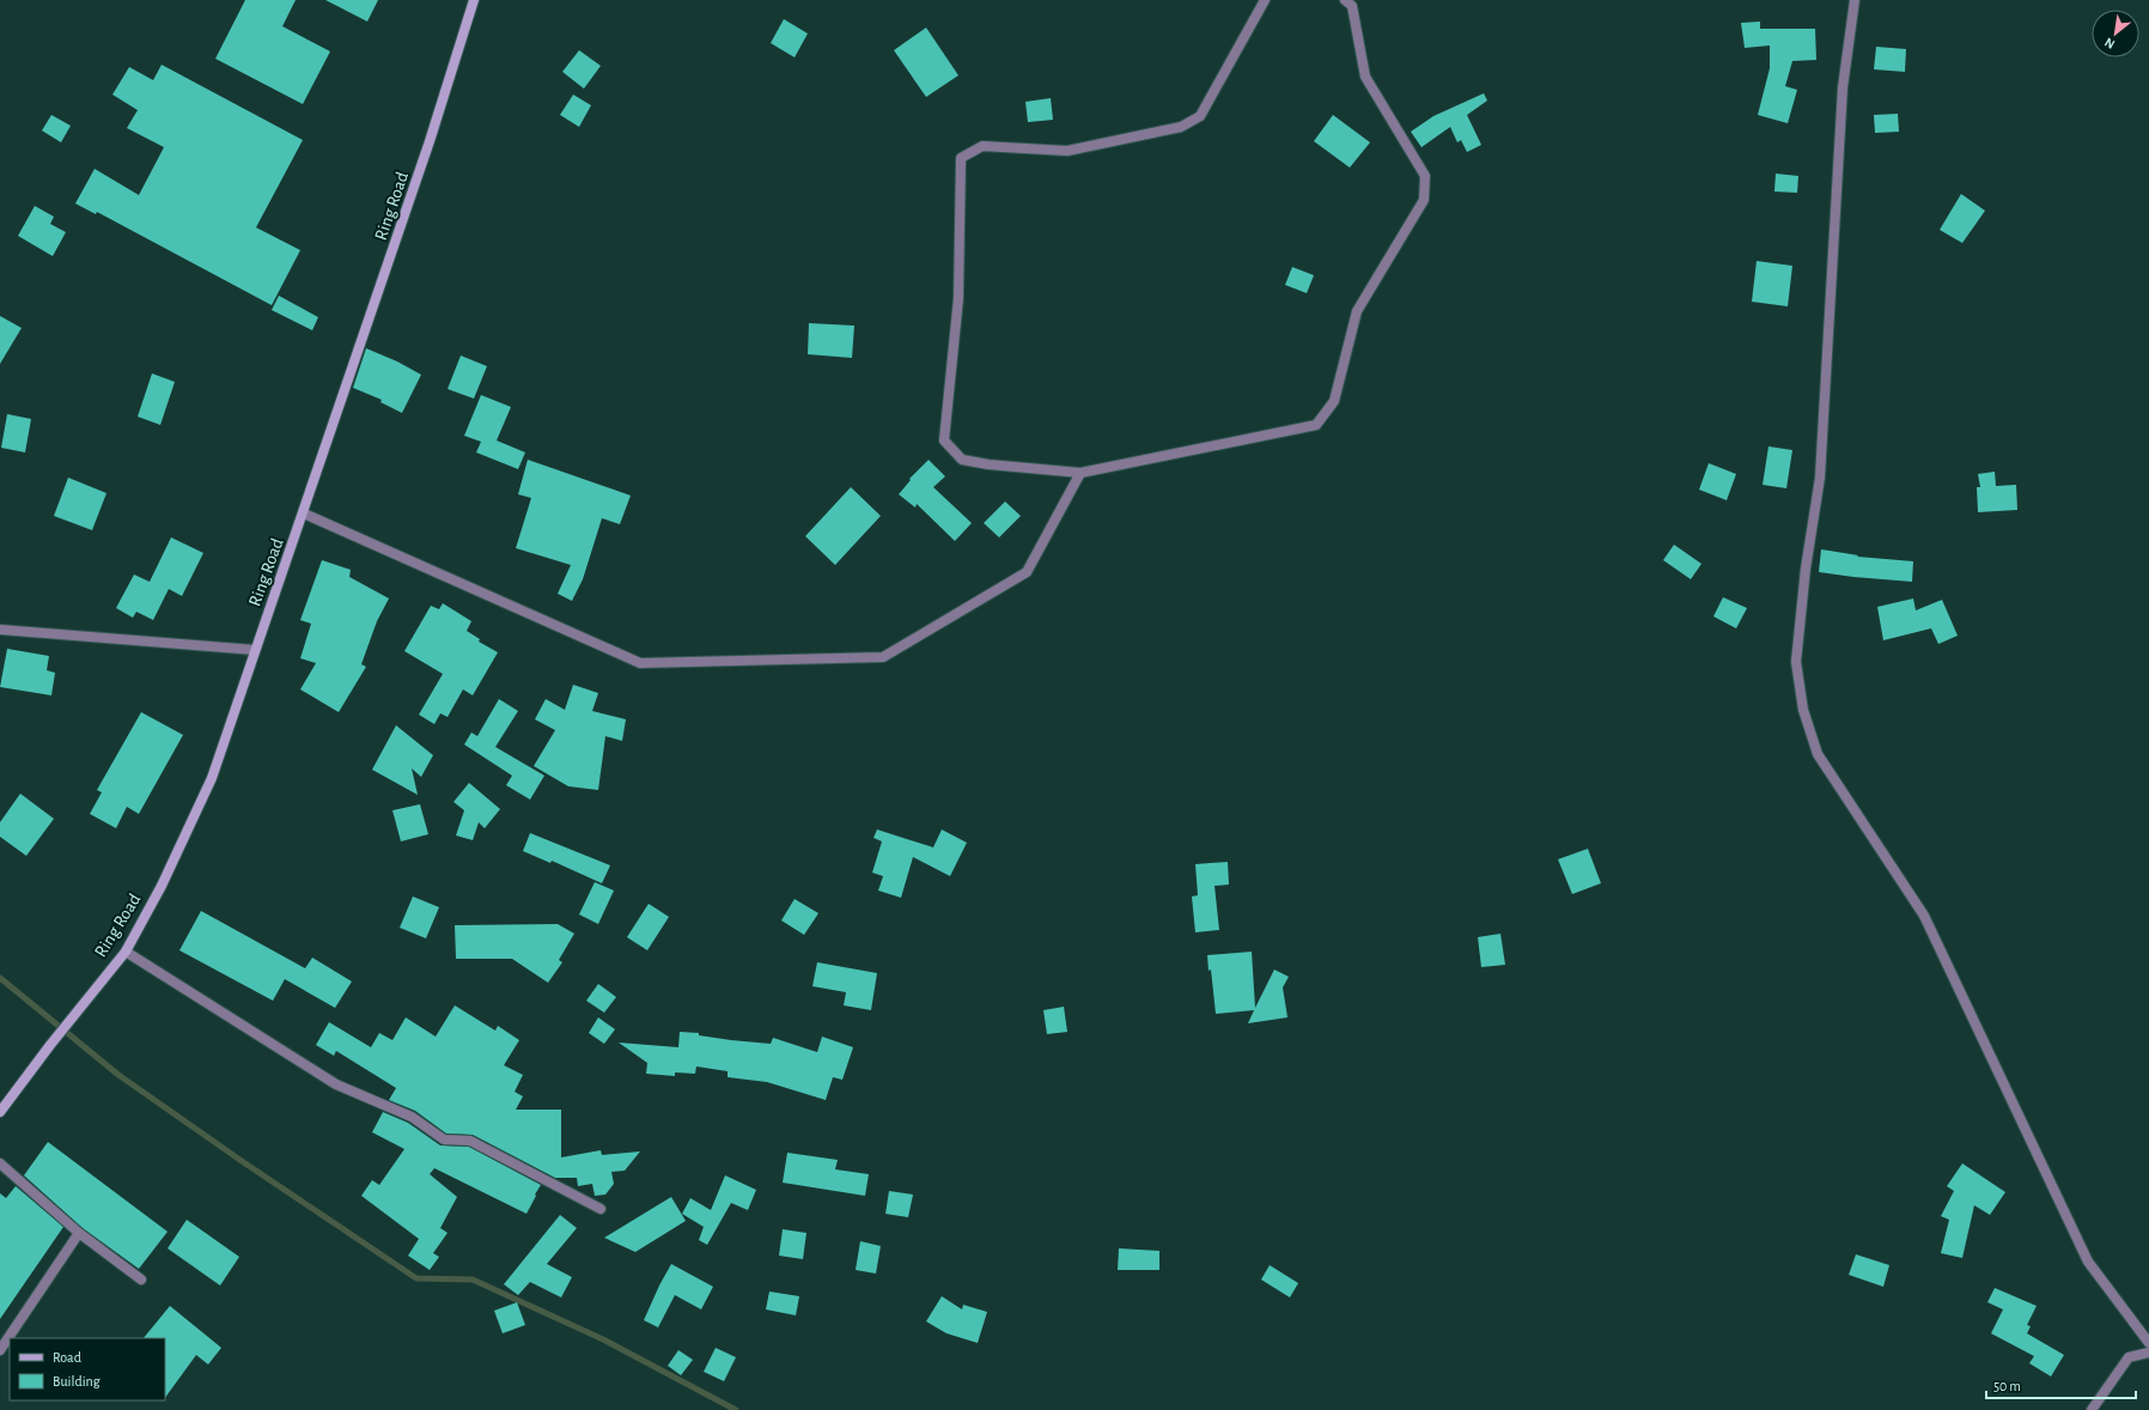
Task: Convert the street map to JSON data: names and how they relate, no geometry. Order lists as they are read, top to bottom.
{
  "streets": {
    "main road": ["Ring Road"]
  },
  "legend": ["Road", "Building"],
  "scale_bar": "50 m",
  "north": "bottom left"
}
